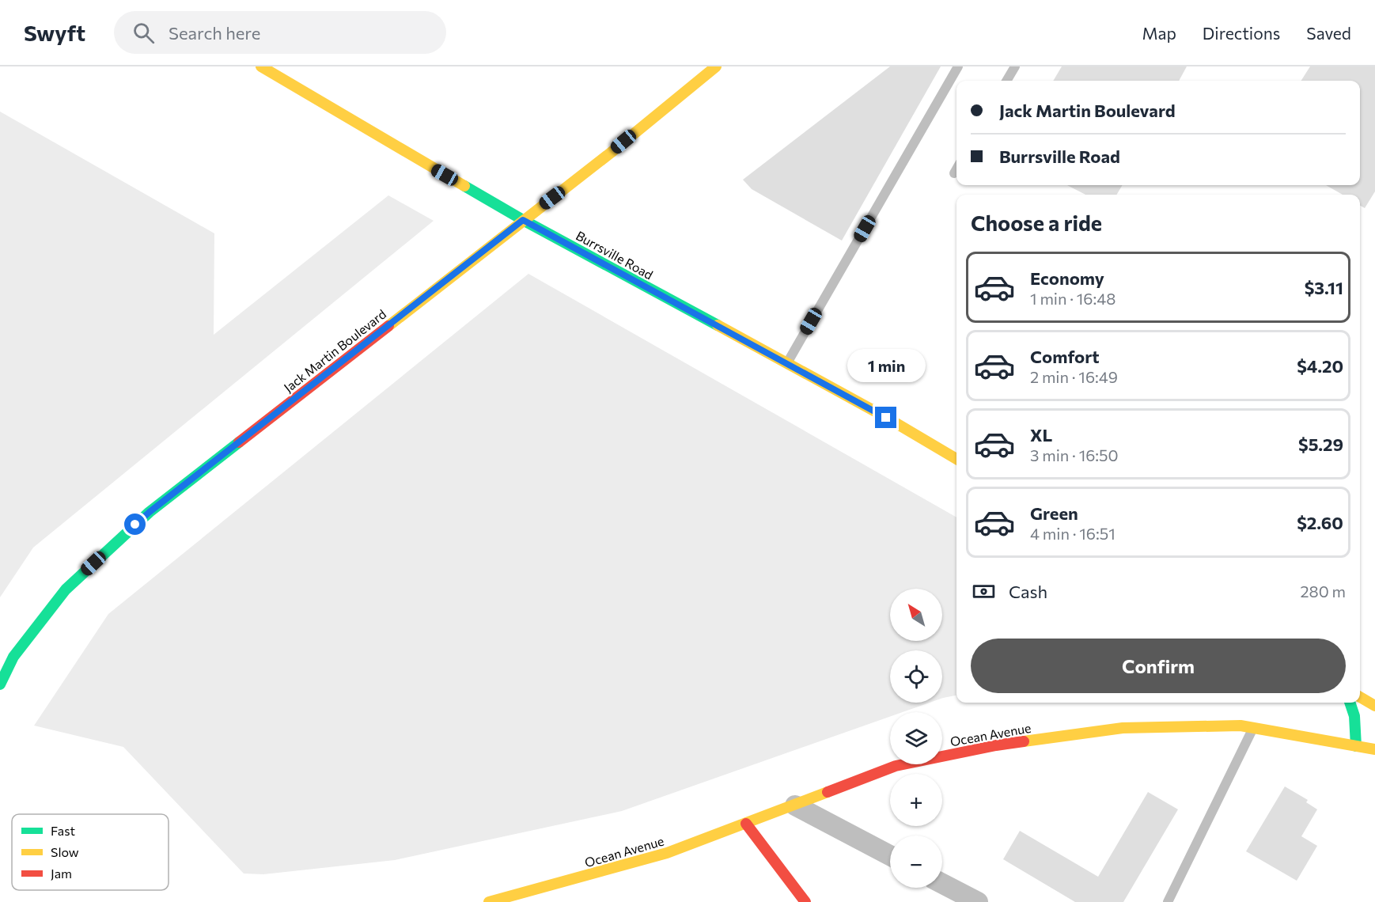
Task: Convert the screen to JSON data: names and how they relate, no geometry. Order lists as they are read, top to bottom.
{
  "streets": {
    "main road": ["Burrsville Road", "Jack Martin Boulevard", "Ocean Avenue"]
  },
  "crossings": [
    ["Burrsville Road", "Jack Martin Boulevard"]
  ],
  "legend": ["Fast", "Slow", "Jam"],
  "north": "top left",
  "page": {
    "header": "Swyft",
    "search": "Search here",
    "nav": ["Map", "Directions", "Saved"],
    "banner": ["Jack Martin Boulevard", "Burrsville Road"],
    "heading": "Choose a ride",
    "list": [
      {
        "name": "Economy",
        "note": "1 min · 16:48",
        "value": "$3.11"
      },
      {
        "name": "Comfort",
        "note": "2 min · 16:49",
        "value": "$4.20"
      },
      {
        "name": "XL",
        "note": "3 min · 16:50",
        "value": "$5.29"
      },
      {
        "name": "Green",
        "note": "4 min · 16:51",
        "value": "$2.60"
      }
    ],
    "bubble": "1 min",
    "pay": ["Cash", "280 m"],
    "map_buttons": ["+", "−"],
    "buttons": "Confirm"
  }
}
